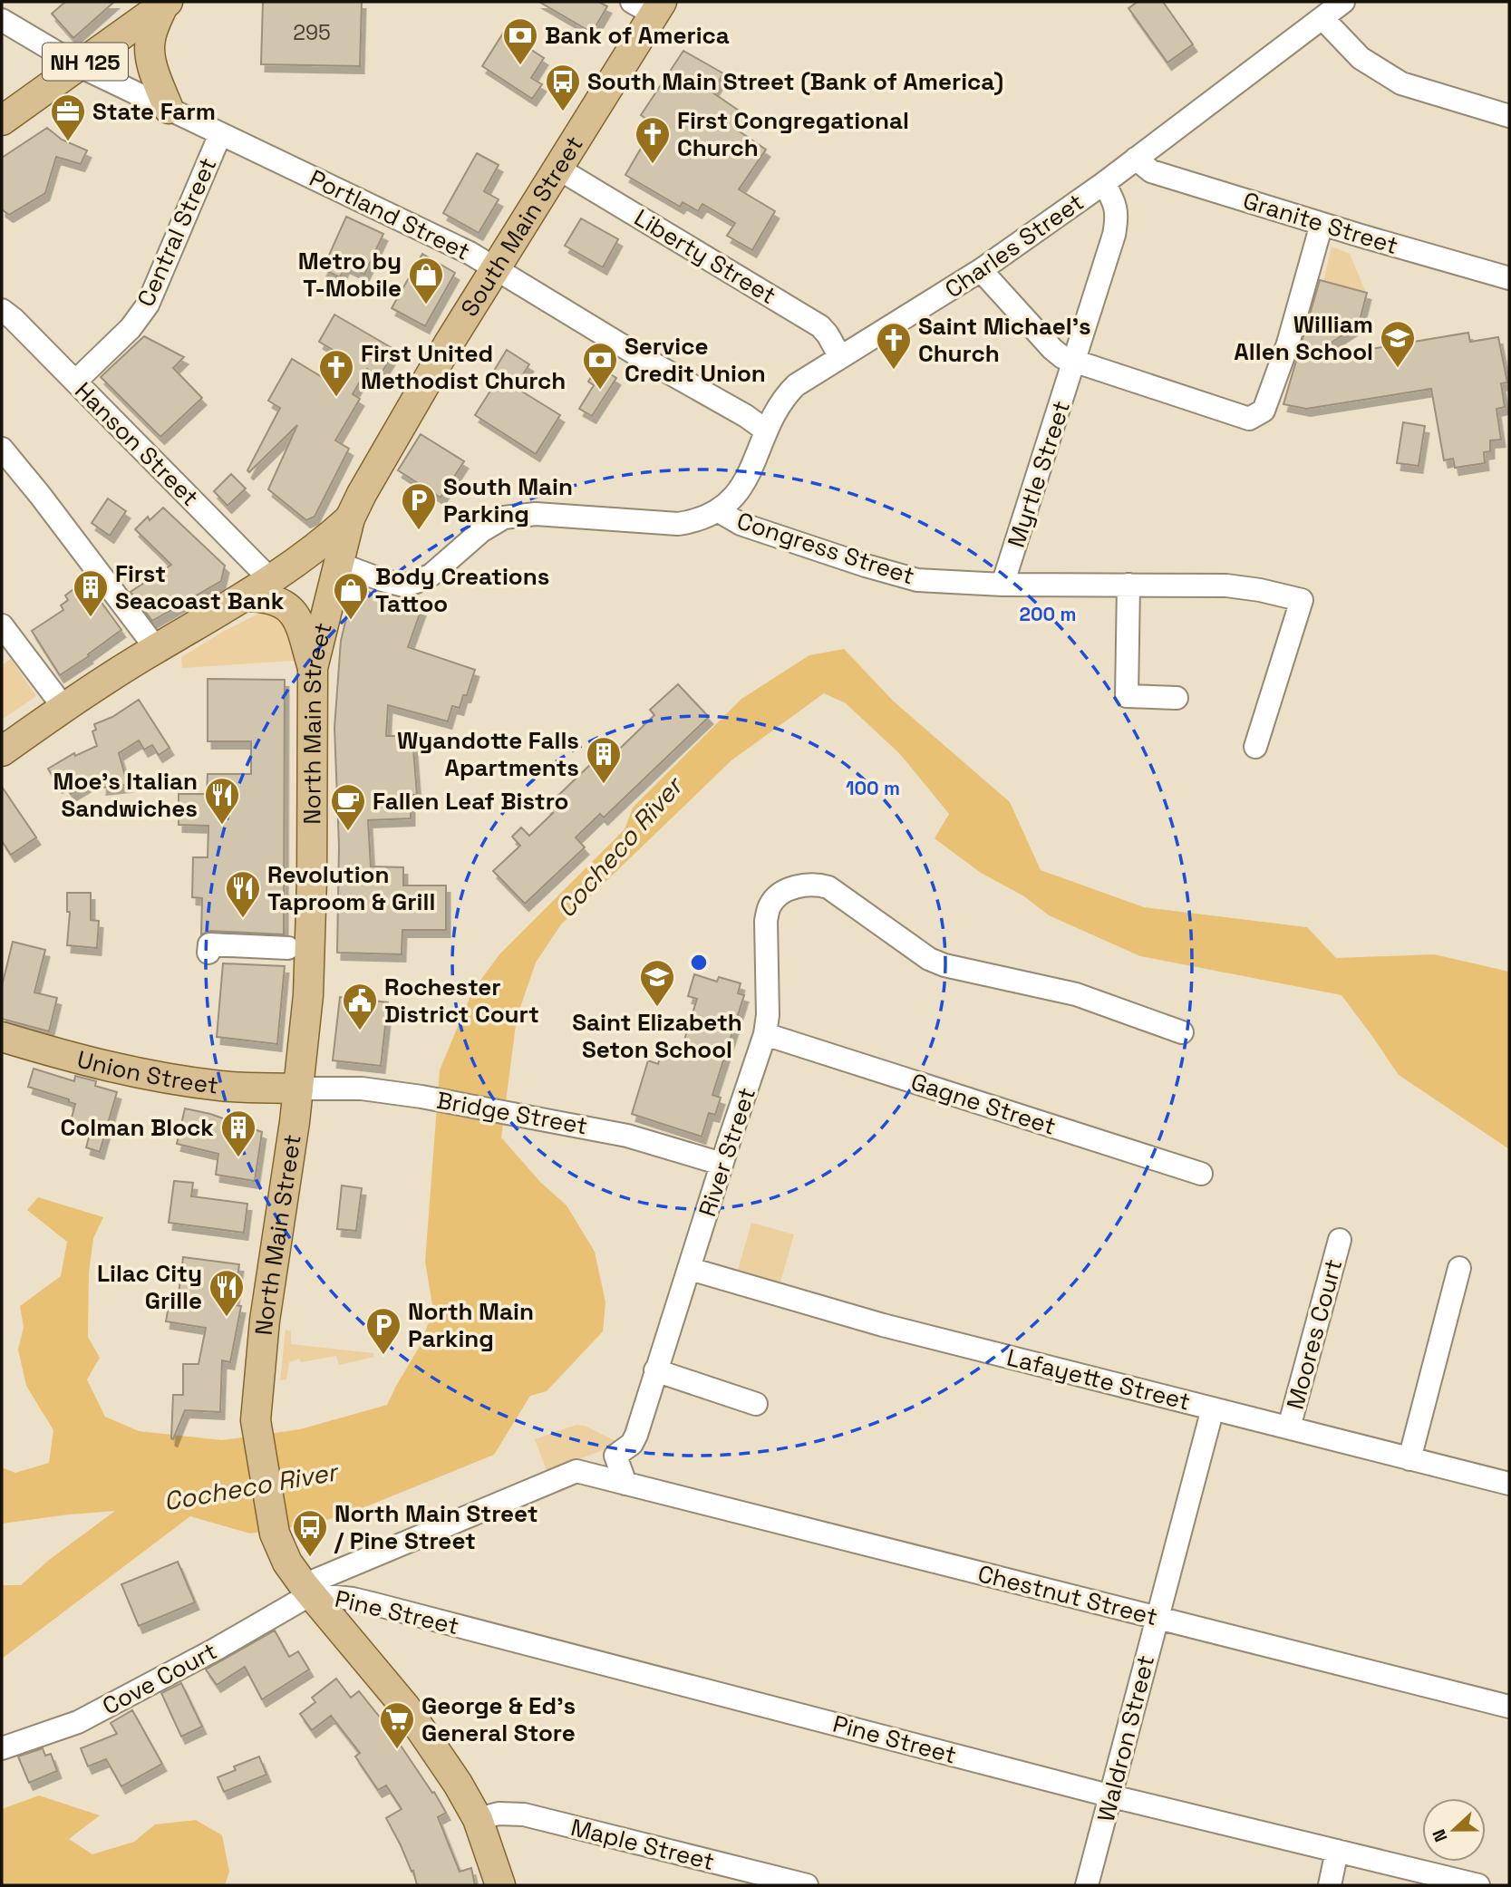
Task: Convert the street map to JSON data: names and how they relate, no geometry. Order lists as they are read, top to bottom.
{
  "streets": {
    "main road": [
      "NH 125",
      "South Main Street",
      "North Main Street",
      "Union Street"
    ],
    "street": [
      "Portland Street",
      "Granite Street",
      "Central Street",
      "Charles Street",
      "Liberty Street",
      "Hanson Street",
      "Myrtle Street",
      "Congress Street",
      "Gagne Street",
      "Bridge Street",
      "River Street",
      "Moores Court",
      "Lafayette Street",
      "Chestnut Street",
      "Pine Street",
      "Cove Court",
      "Waldron Street",
      "Maple Street"
    ]
  },
  "crossings": [
    ["NH 125", "Portland Street"],
    ["Portland Street", "South Main Street"],
    ["Portland Street", "Central Street"],
    ["Portland Street", "Charles Street"],
    ["Granite Street", "Charles Street"],
    ["South Main Street", "Liberty Street"],
    ["South Main Street", "North Main Street"],
    ["Central Street", "Hanson Street"],
    ["Charles Street", "Liberty Street"],
    ["Charles Street", "Myrtle Street"],
    ["Charles Street", "Congress Street"],
    ["Myrtle Street", "Congress Street"],
    ["Congress Street", "North Main Street"],
    ["North Main Street", "Union Street"],
    ["North Main Street", "Bridge Street"],
    ["North Main Street", "River Street"],
    ["North Main Street", "Pine Street"],
    ["North Main Street", "Cove Court"],
    ["North Main Street", "Maple Street"],
    ["Union Street", "Bridge Street"],
    ["Gagne Street", "River Street"],
    ["Bridge Street", "River Street"],
    ["River Street", "Lafayette Street"],
    ["River Street", "Pine Street"],
    ["River Street", "Cove Court"],
    ["Moores Court", "Lafayette Street"],
    ["Lafayette Street", "Waldron Street"],
    ["Chestnut Street", "Waldron Street"],
    ["Pine Street", "Cove Court"],
    ["Pine Street", "Waldron Street"]
  ],
  "water": ["Cocheco River"],
  "places": {
    "bank": ["Bank of America", "Service Credit Union"],
    "bus stop": ["South Main Street (Bank of America)", "North Main Street / Pine Street"],
    "office": ["State Farm"],
    "church": ["First Congregational Church", "Saint Michael's Church", "First United Methodist Church"],
    "shop": ["Metro by T-Mobile", "Body Creations Tattoo"],
    "school or university": ["William Allen School", "Saint Elizabeth Seton School"],
    "parking": ["South Main Parking", "North Main Parking"],
    "building": ["First Seacoast Bank", "Wyandotte Falls Apartments", "Colman Block"],
    "restaurant": ["Moe's Italian Sandwiches", "Revolution Taproom & Grill", "Lilac City Grille"],
    "cafe": ["Fallen Leaf Bistro"],
    "public building": ["Rochester District Court"],
    "supermarket": ["George & Ed's General Store"]
  },
  "house_numbers": ["295"],
  "north": "left",
  "rings": ["200 m", "100 m"]
}
